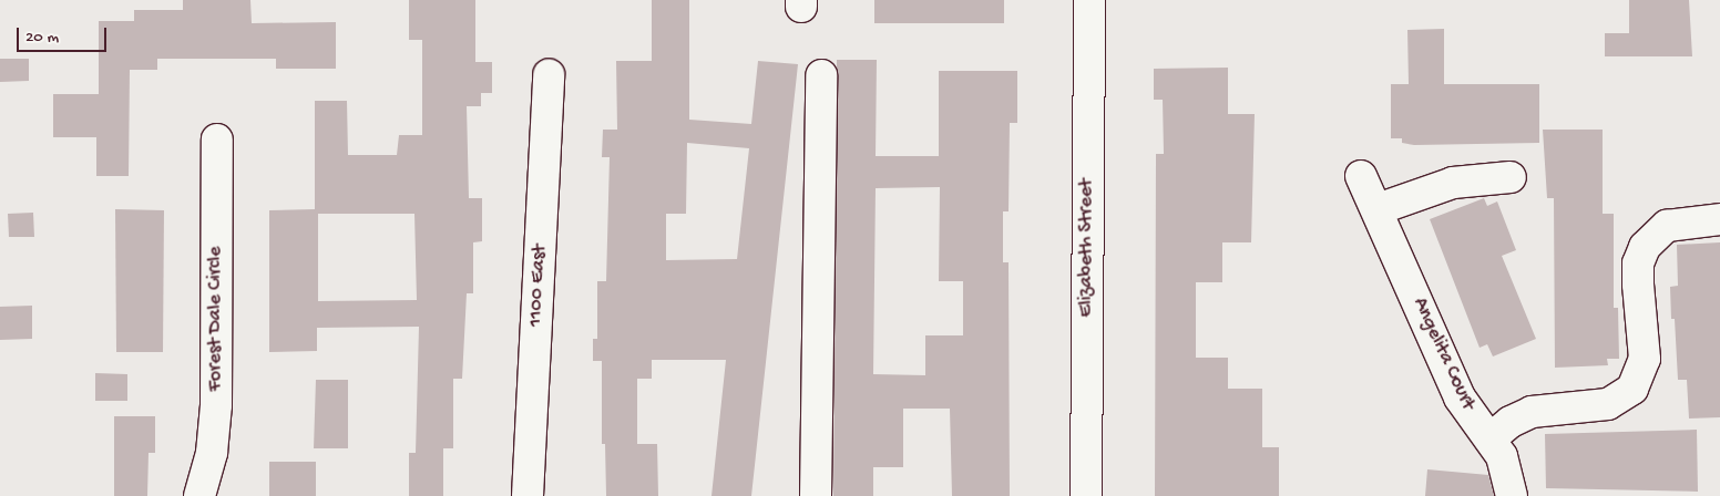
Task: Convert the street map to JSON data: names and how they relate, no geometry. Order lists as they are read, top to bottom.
{
  "streets": {
    "street": [
      "Elizabeth Street",
      "1100 East",
      "Forest Dale Circle",
      "Angelita Court"
    ]
  },
  "scale_bar": "20 m"
}
